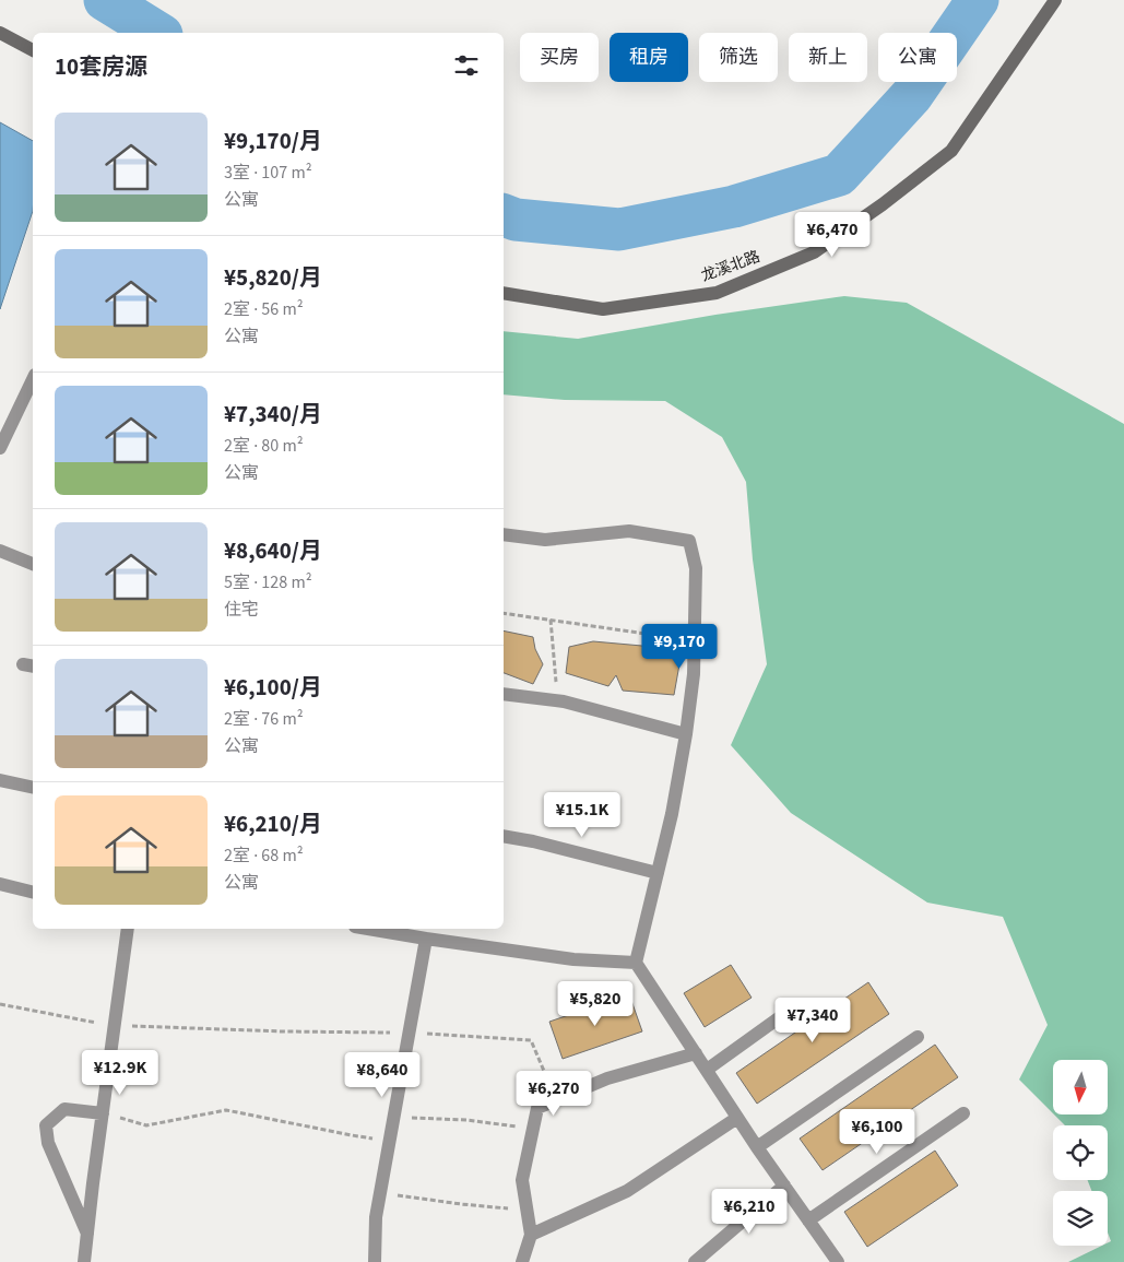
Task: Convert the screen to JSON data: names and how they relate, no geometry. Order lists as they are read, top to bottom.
{
  "streets": {
    "street": ["龙溪北路"]
  },
  "north": "bottom",
  "page": {
    "chip": [
      "买房",
      "租房",
      "筛选",
      "新上",
      "公寓"
    ],
    "heading": "10套房源",
    "list": [
      {
        "name": "¥9,170/月",
        "note": "3室 · 107 m² · 公寓"
      },
      {
        "name": "¥5,820/月",
        "note": "2室 · 56 m² · 公寓"
      },
      {
        "name": "¥7,340/月",
        "note": "2室 · 80 m² · 公寓"
      },
      {
        "name": "¥8,640/月",
        "note": "5室 · 128 m² · 住宅"
      },
      {
        "name": "¥6,100/月",
        "note": "2室 · 76 m² · 公寓"
      },
      {
        "name": "¥6,210/月",
        "note": "2室 · 68 m² · 公寓"
      }
    ],
    "price": [
      "¥6,470",
      "¥9,170",
      "¥15.1K",
      "¥5,820",
      "¥7,340",
      "¥12.9K",
      "¥8,640",
      "¥6,270",
      "¥6,100",
      "¥6,210"
    ]
  }
}
